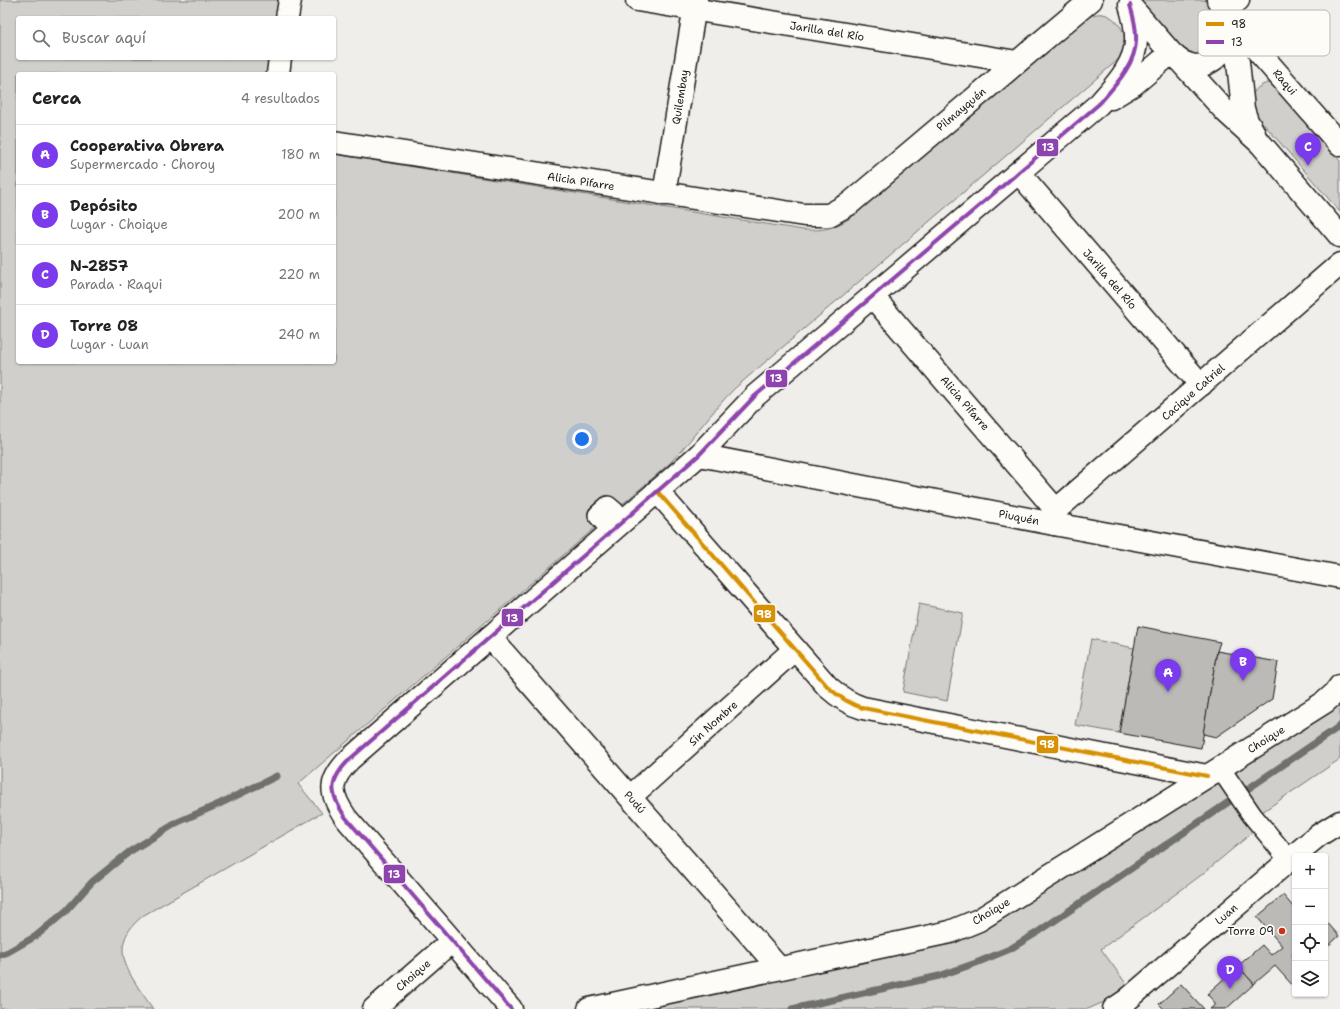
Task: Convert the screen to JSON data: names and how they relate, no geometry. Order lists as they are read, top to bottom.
{
  "streets": {
    "street": [
      "Jarilla del Río",
      "Raqui",
      "Quilembay",
      "Pilmayquén",
      "Alicia Pifarre",
      "Cacique Catriel",
      "Piuquén",
      "Sin Nombre",
      "Choique",
      "Pudú",
      "Luan"
    ]
  },
  "crossings": [
    ["Jarilla del Río", "Quilembay"],
    ["Jarilla del Río", "Pilmayquén"],
    ["Jarilla del Río", "Cacique Catriel"],
    ["Quilembay", "Alicia Pifarre"],
    ["Pilmayquén", "Alicia Pifarre"],
    ["Alicia Pifarre", "Cacique Catriel"],
    ["Alicia Pifarre", "Piuquén"],
    ["Cacique Catriel", "Piuquén"],
    ["Sin Nombre", "Pudú"],
    ["Choique", "Pudú"]
  ],
  "places": ["Torre 09"],
  "lines": ["transit line 13", "transit line 98"],
  "legend": ["98", "13"],
  "page": {
    "search": "Buscar aquí",
    "heading": ["Cerca", "4 resultados"],
    "list": [
      {
        "mark": "A",
        "name": "Cooperativa Obrera",
        "note": "Supermercado · Choroy",
        "value": "180 m"
      },
      {
        "mark": "B",
        "name": "Depósito",
        "note": "Lugar · Choique",
        "value": "200 m"
      },
      {
        "mark": "C",
        "name": "N-2857",
        "note": "Parada · Raqui",
        "value": "220 m"
      },
      {
        "mark": "D",
        "name": "Torre 08",
        "note": "Lugar · Luan",
        "value": "240 m"
      }
    ],
    "pins": [
      "C",
      "B",
      "A",
      "D"
    ],
    "map_buttons": ["+", "−"]
  }
}
